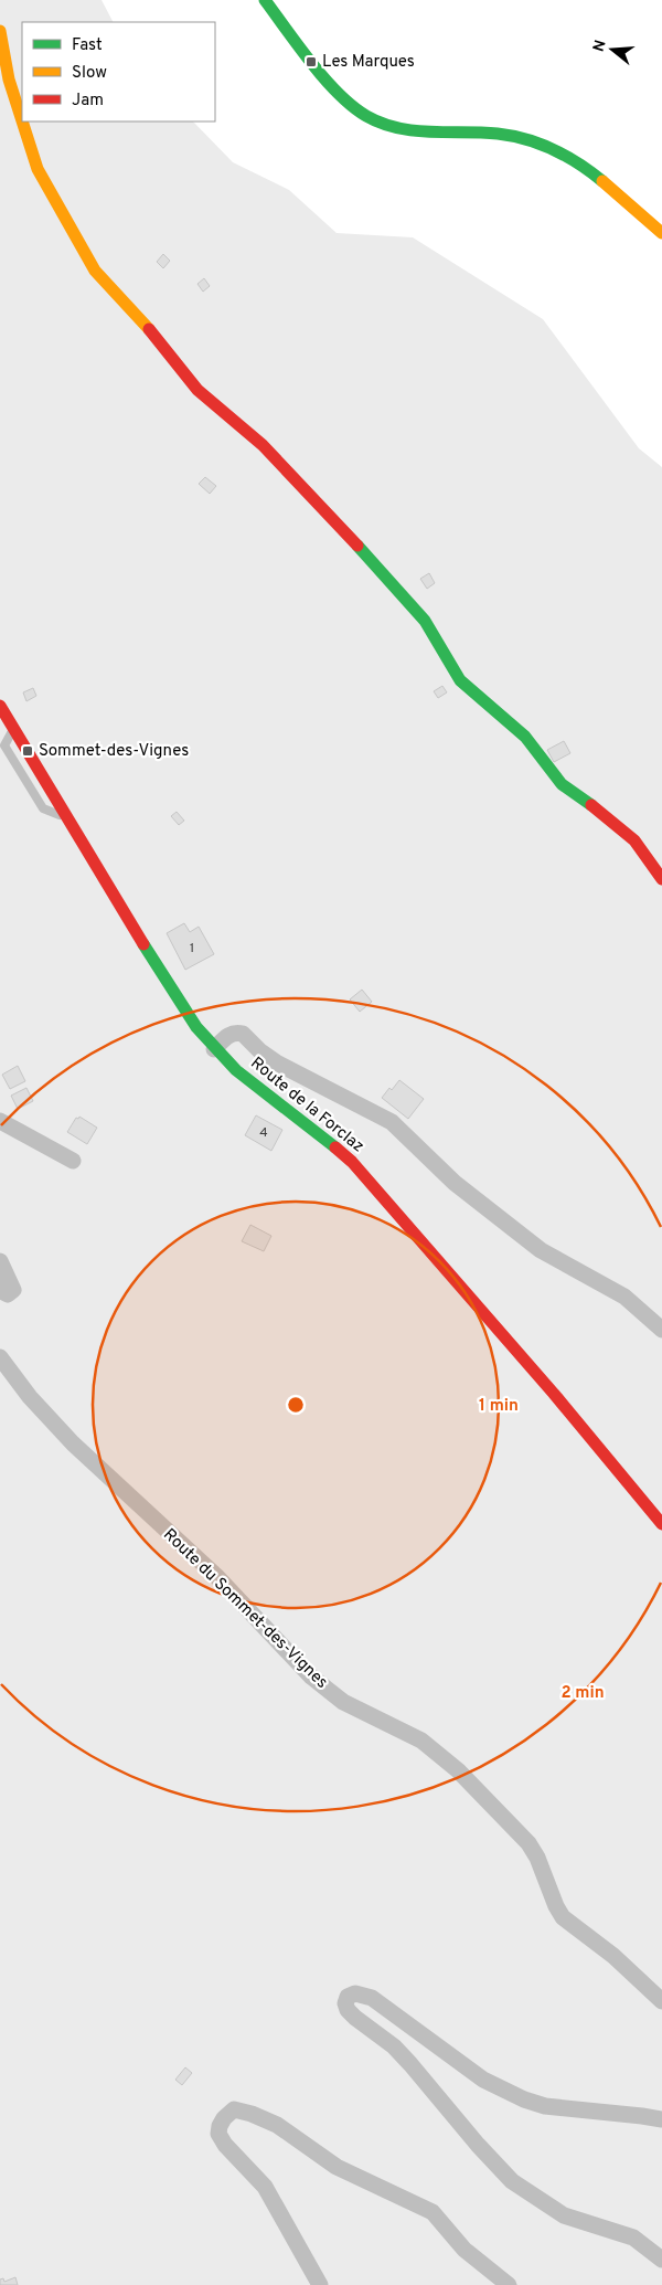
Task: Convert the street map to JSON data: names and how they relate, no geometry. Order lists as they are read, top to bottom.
{
  "streets": {
    "main road": ["Route de la Forclaz"],
    "street": ["Route du Sommet-des-Vignes"]
  },
  "places": {
    "transit": ["Les Marques", "Sommet-des-Vignes"]
  },
  "house_numbers": ["1", "4"],
  "legend": ["Fast", "Slow", "Jam"],
  "north": "left",
  "rings": ["1 min", "2 min"]
}
